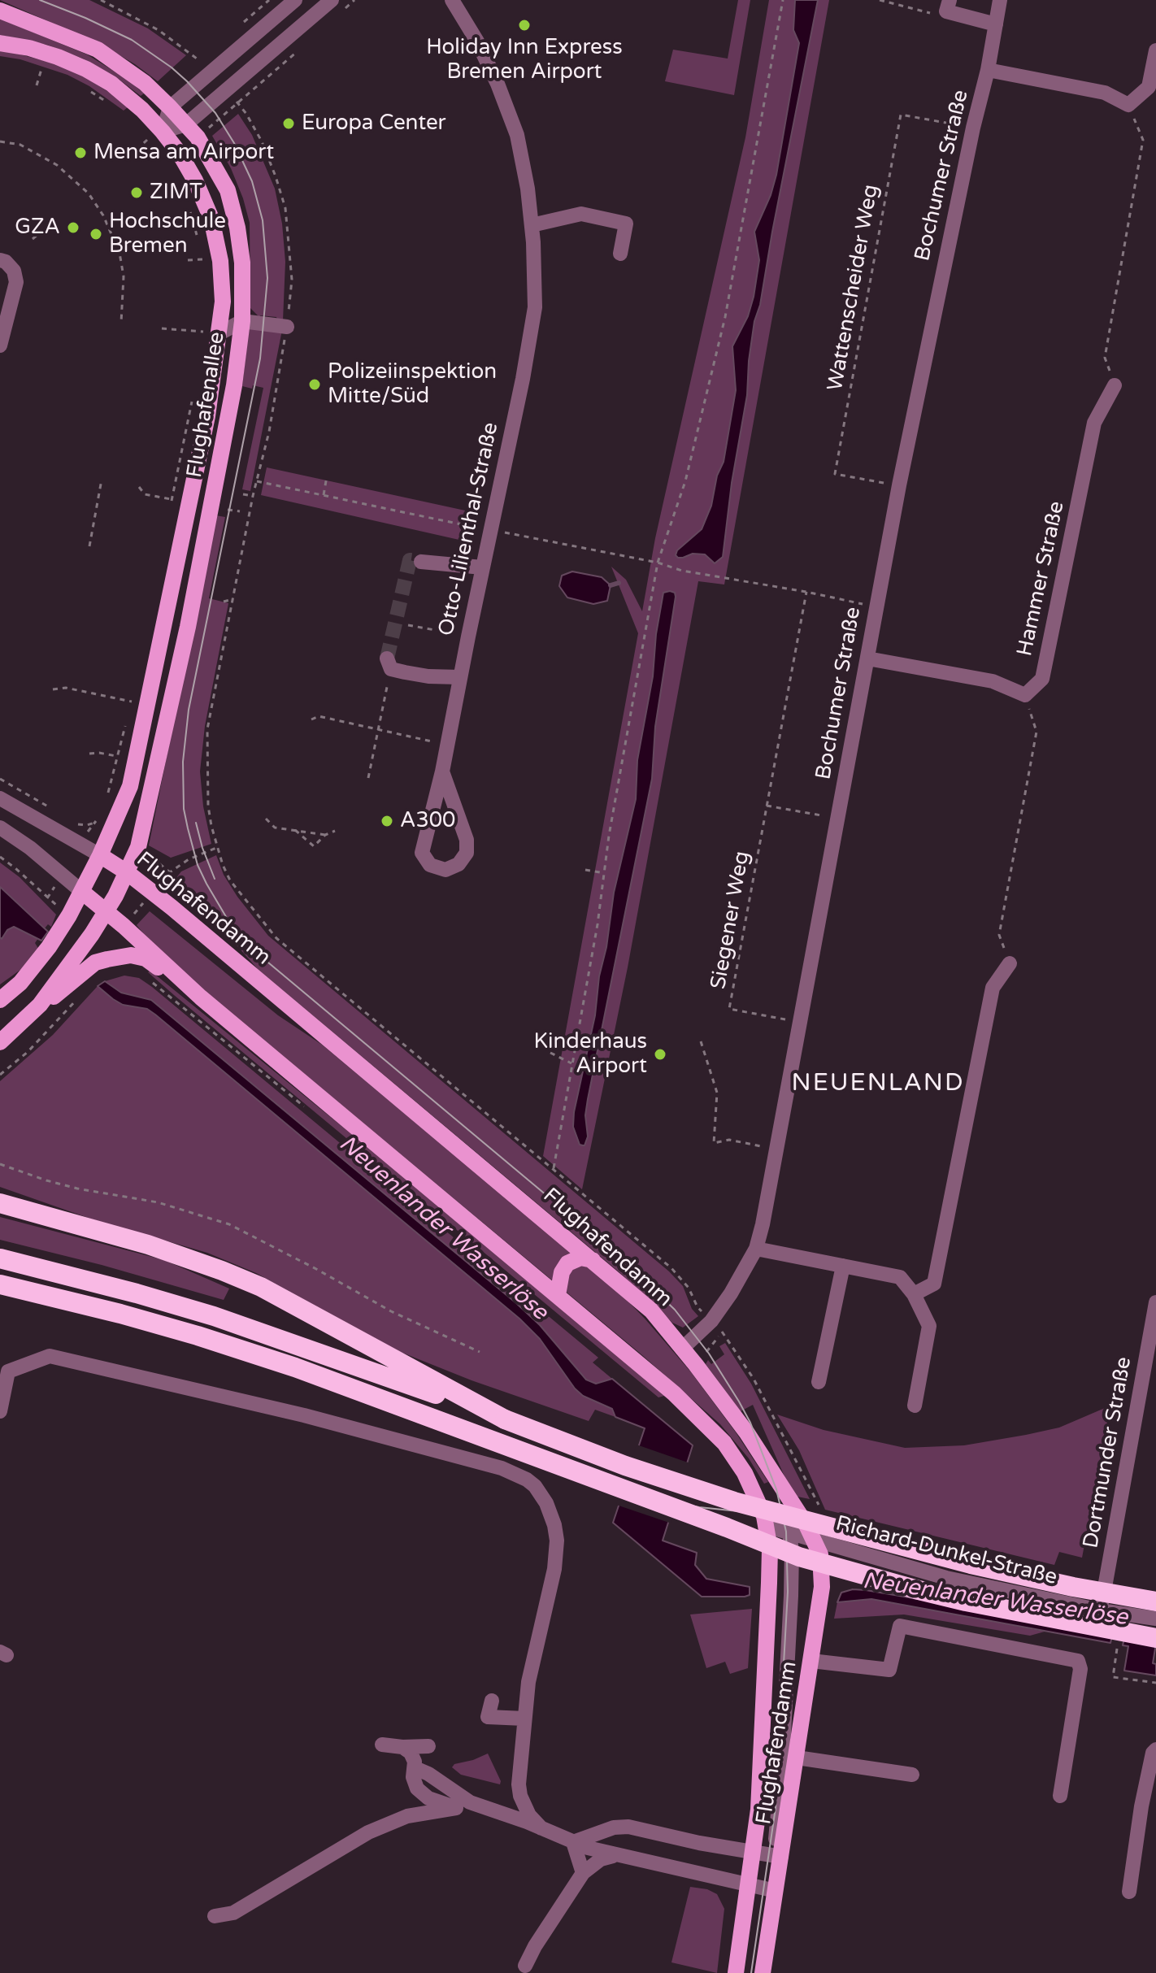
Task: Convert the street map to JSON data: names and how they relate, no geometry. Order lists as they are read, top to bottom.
{
  "streets": {
    "main road": ["Flughafenallee", "Flughafendamm"],
    "street": [
      "Bochumer Straße",
      "Otto-Lilienthal-Straße",
      "Hammer Straße",
      "Dortmunder Straße",
      "Richard-Dunkel-Straße"
    ],
    "path": ["Wattenscheider Weg", "Siegener Weg"]
  },
  "crossings": [
    ["Bochumer Straße", "Wattenscheider Weg"],
    ["Bochumer Straße", "Flughafendamm"],
    ["Bochumer Straße", "Siegener Weg"],
    ["Flughafenallee", "Flughafendamm"],
    ["Flughafendamm", "Richard-Dunkel-Straße"],
    ["Dortmunder Straße", "Richard-Dunkel-Straße"]
  ],
  "districts": ["NEUENLAND"],
  "water": ["Neuenlander Wasserlöse"],
  "places": [
    "Holiday Inn Express Bremen Airport",
    "Europa Center",
    "Mensa am Airport",
    "ZIMT",
    "GZA",
    "Hochschule Bremen",
    "Polizeiinspektion Mitte/Süd",
    "A300",
    "Kinderhaus Airport"
  ]
}
